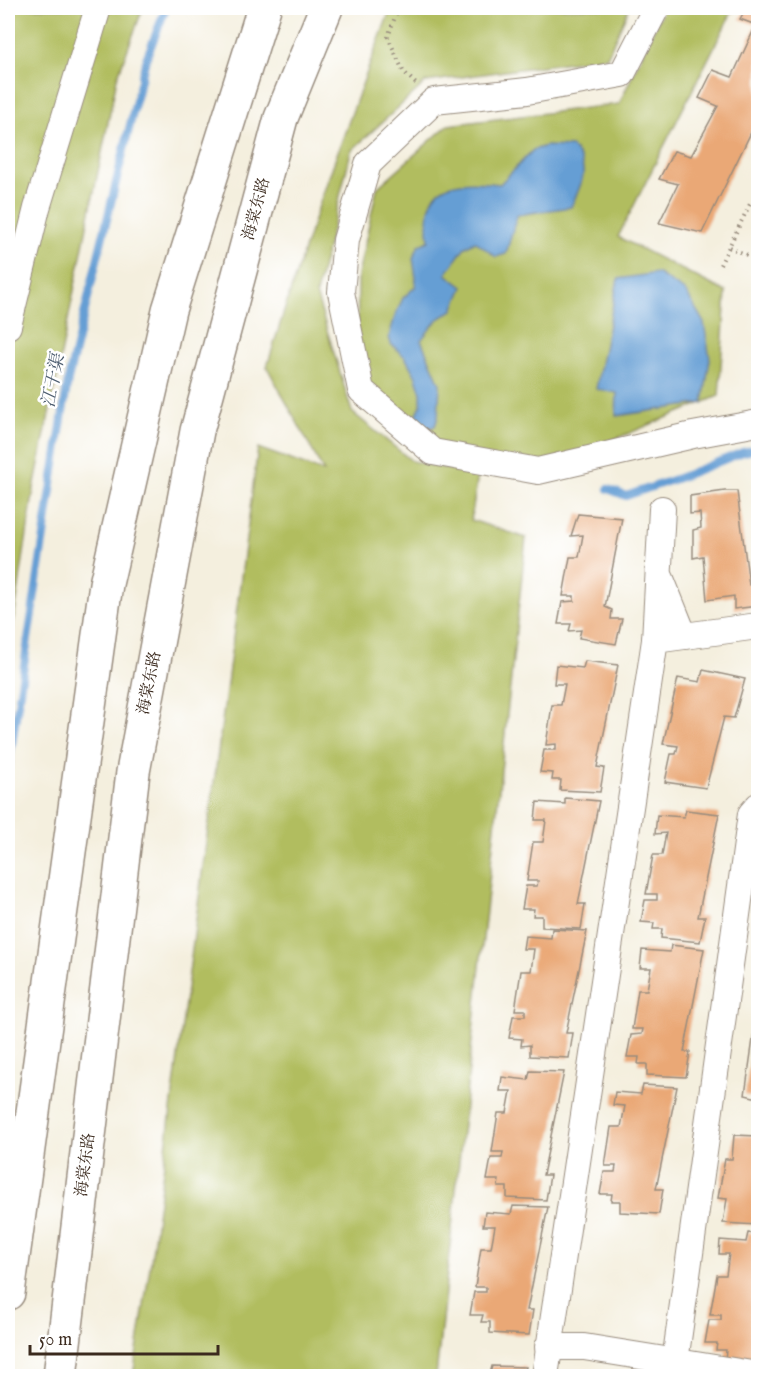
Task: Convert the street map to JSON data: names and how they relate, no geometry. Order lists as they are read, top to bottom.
{
  "streets": {
    "main road": ["海棠东路"]
  },
  "water": ["江干渠"],
  "scale_bar": "50 m"
}
